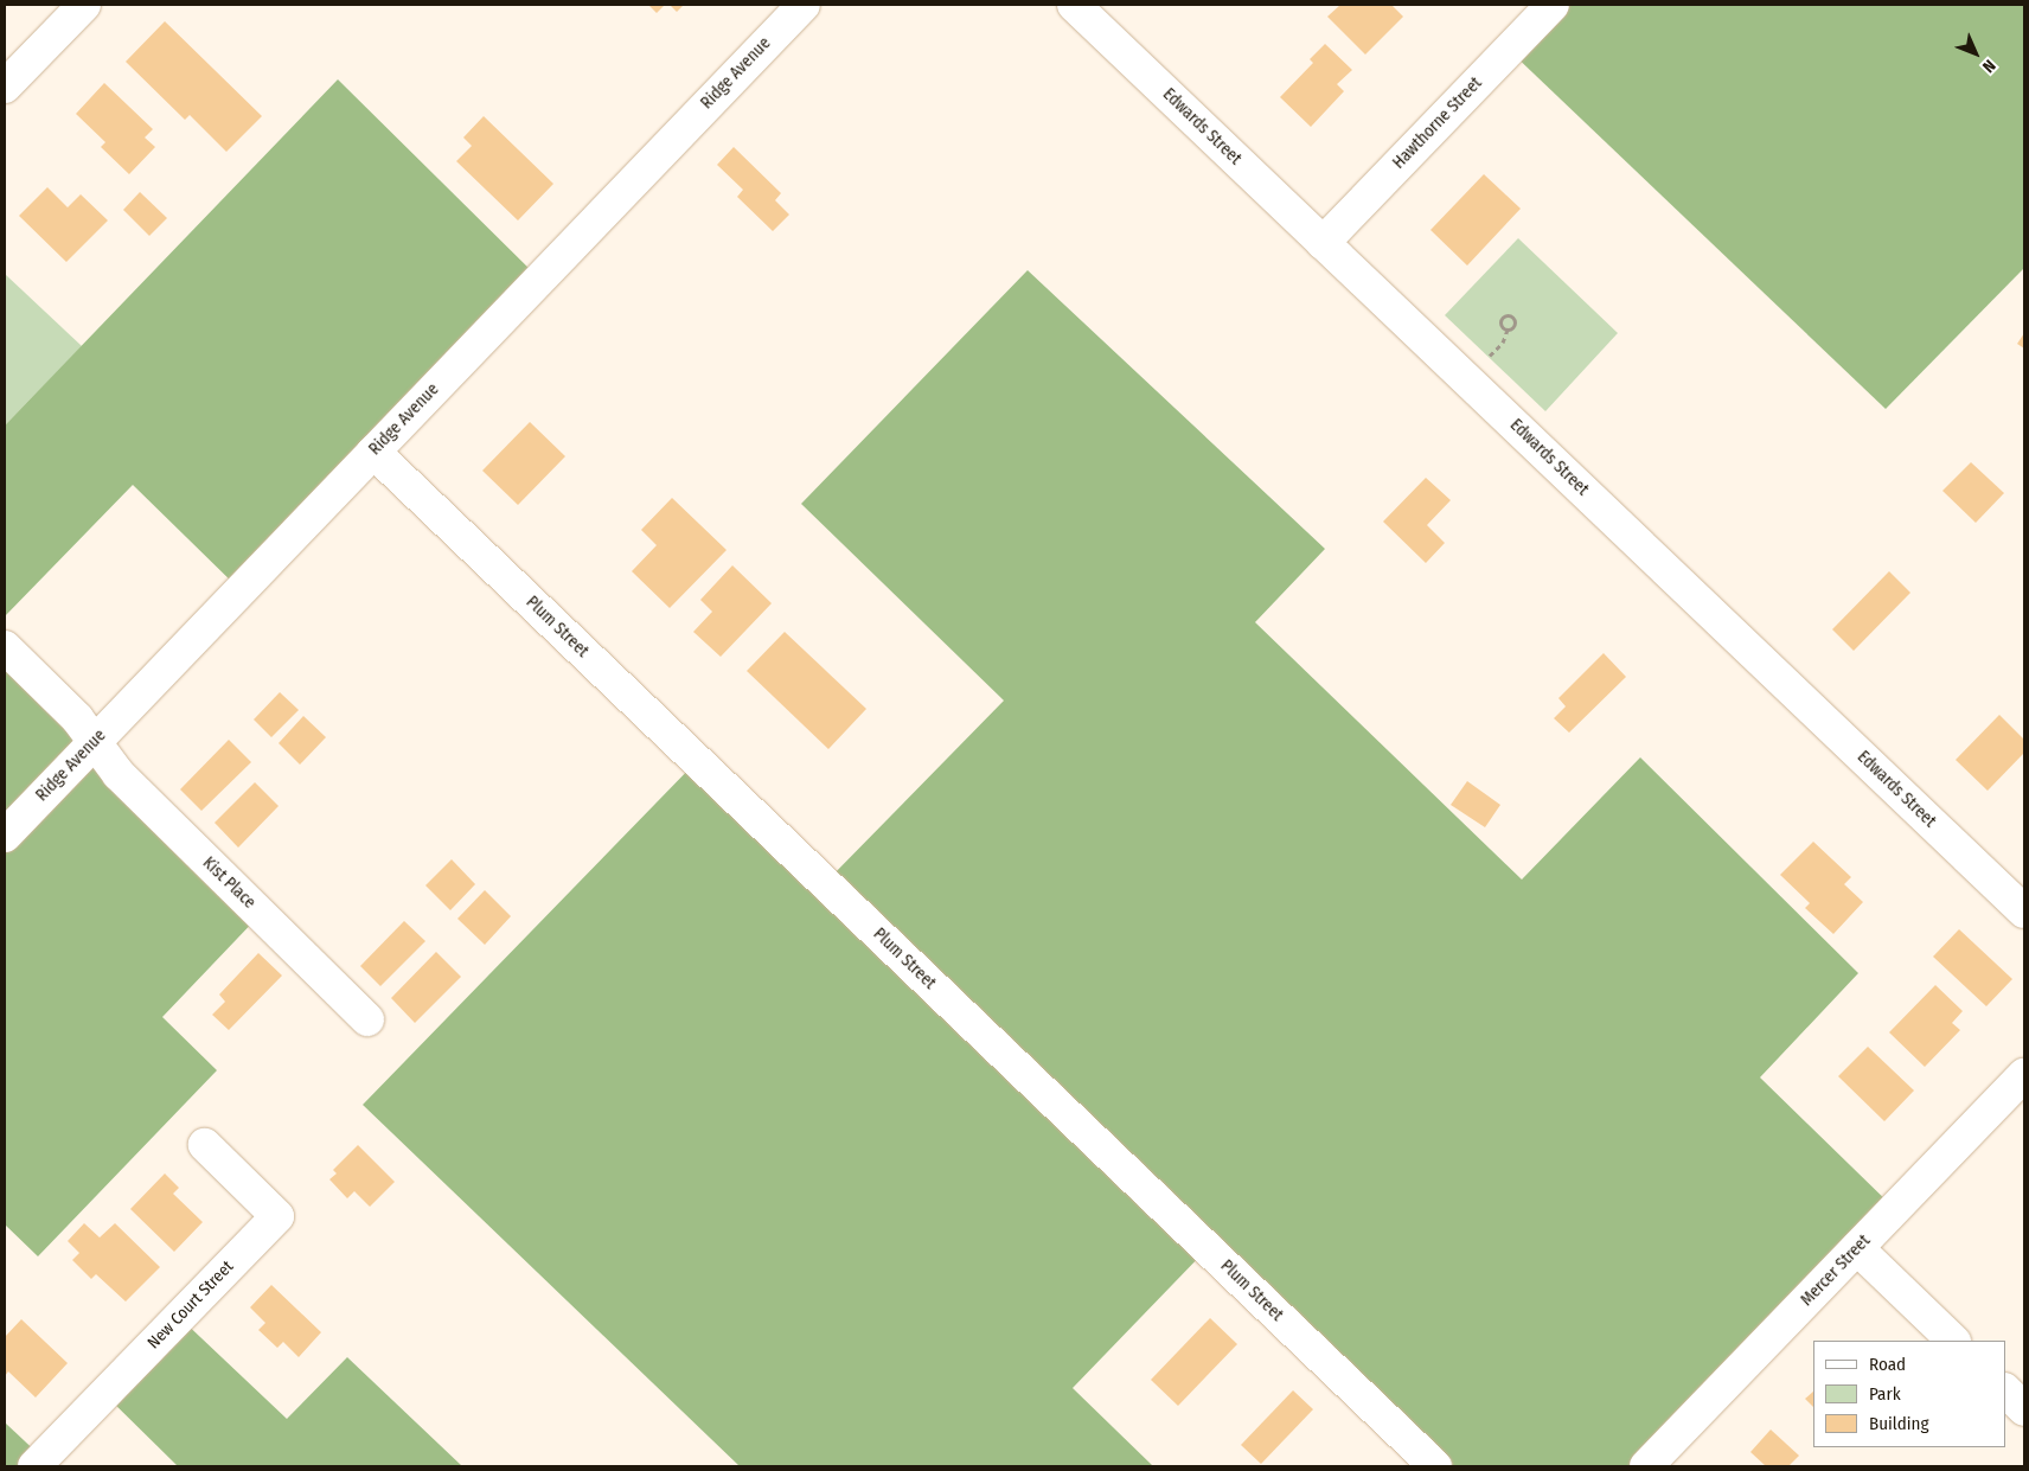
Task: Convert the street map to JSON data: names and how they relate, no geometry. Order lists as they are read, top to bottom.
{
  "streets": {
    "street": [
      "Ridge Avenue",
      "Hawthorne Street",
      "Edwards Street",
      "Plum Street",
      "Kist Place",
      "Mercer Street",
      "New Court Street"
    ]
  },
  "crossings": [
    ["Ridge Avenue", "Plum Street"],
    ["Ridge Avenue", "Kist Place"],
    ["Hawthorne Street", "Edwards Street"]
  ],
  "legend": ["Road", "Park", "Building"],
  "north": "bottom right"
}
